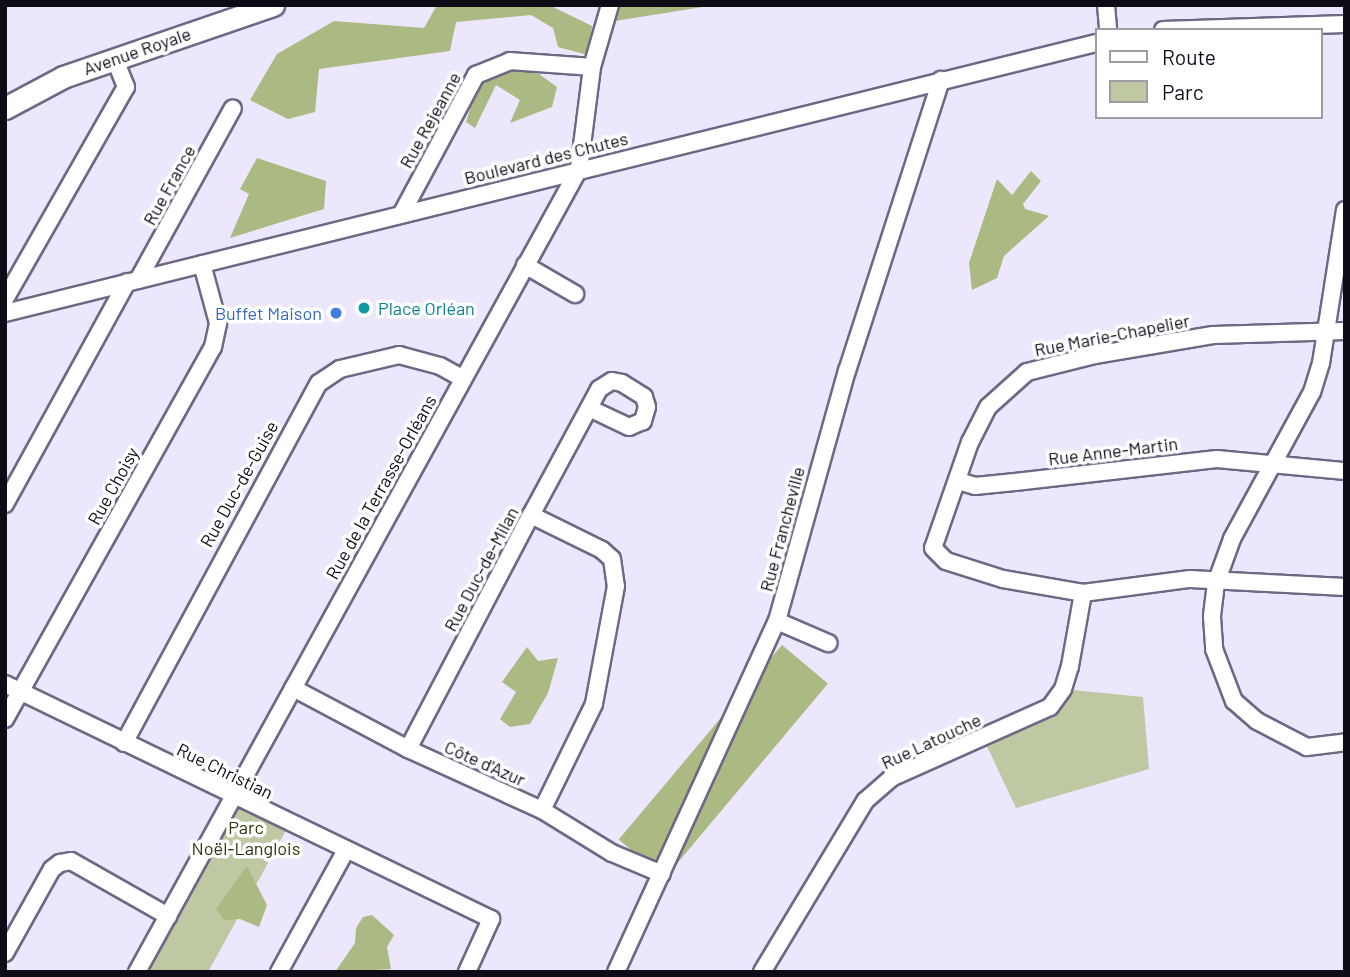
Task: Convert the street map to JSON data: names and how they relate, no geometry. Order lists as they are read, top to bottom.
{
  "streets": {
    "main road": ["Avenue Royale"],
    "street": [
      "Rue Rejeanne",
      "Boulevard des Chutes",
      "Rue France",
      "Rue Marie-Chapelier",
      "Rue Anne-Martin",
      "Rue Duc-de-Guise",
      "Rue Choisy",
      "Rue de la Terrasse-Orléans",
      "Rue Francheville",
      "Rue Duc-de-Milan",
      "Rue Latouche",
      "Côte d'Azur",
      "Rue Christian"
    ]
  },
  "crossings": [
    ["Rue Rejeanne", "Boulevard des Chutes"],
    ["Rue Rejeanne", "Rue de la Terrasse-Orléans"],
    ["Boulevard des Chutes", "Rue France"],
    ["Boulevard des Chutes", "Rue Choisy"],
    ["Boulevard des Chutes", "Rue de la Terrasse-Orléans"],
    ["Boulevard des Chutes", "Rue Francheville"],
    ["Rue Marie-Chapelier", "Rue Anne-Martin"],
    ["Rue Marie-Chapelier", "Rue Latouche"],
    ["Rue Duc-de-Guise", "Rue de la Terrasse-Orléans"],
    ["Rue Duc-de-Guise", "Rue Christian"],
    ["Rue Choisy", "Rue Christian"],
    ["Rue de la Terrasse-Orléans", "Côte d'Azur"],
    ["Rue de la Terrasse-Orléans", "Rue Christian"],
    ["Rue Francheville", "Côte d'Azur"],
    ["Rue Duc-de-Milan", "Côte d'Azur"]
  ],
  "parks": ["Parc Noël-Langlois"],
  "places": ["Place Orléan", "Buffet Maison"],
  "legend": ["Route", "Parc"]
}
